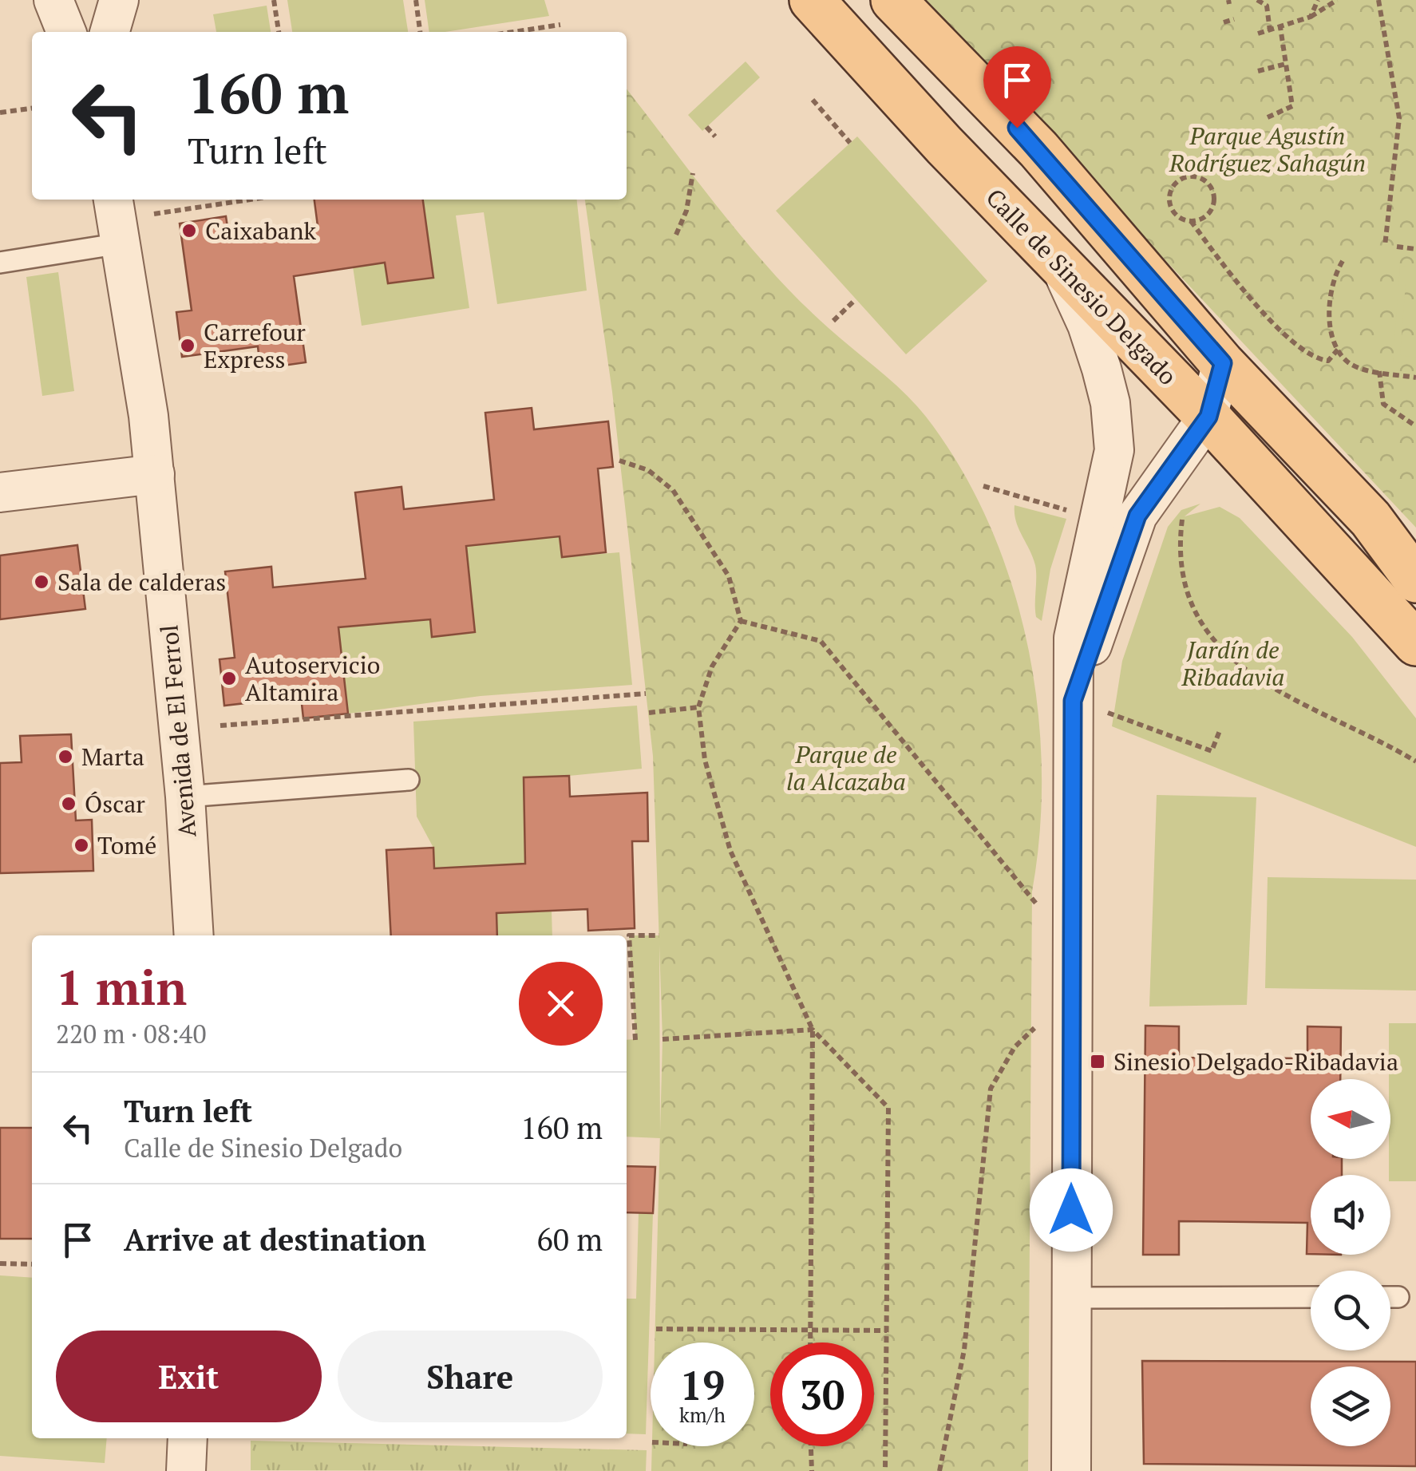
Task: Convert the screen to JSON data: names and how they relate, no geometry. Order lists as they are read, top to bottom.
{
  "streets": {
    "main road": ["Calle de Sinesio Delgado"],
    "street": ["Avenida de El Ferrol"]
  },
  "parks": ["Parque Agustín Rodríguez Sahagún", "Jardín de Ribadavia", "Parque de la Alcazaba"],
  "places": {
    "other": [
      "Caixabank",
      "Carrefour Express",
      "Sala de calderas",
      "Autoservicio Altamira",
      "Marta",
      "Óscar",
      "Tomé"
    ],
    "transit": ["Sinesio Delgado-Ribadavia"]
  },
  "north": "left",
  "page": {
    "turn": ["160 m", "Turn left"],
    "heading": ["1 min", "220 m · 08:40"],
    "list": [
      {
        "name": "Turn left",
        "note": "Calle de Sinesio Delgado",
        "value": "160 m"
      },
      {
        "name": "Arrive at destination",
        "value": "60 m"
      }
    ],
    "buttons": ["Exit", "Share"],
    "speed": "19 km/h",
    "limit": "30"
  }
}
